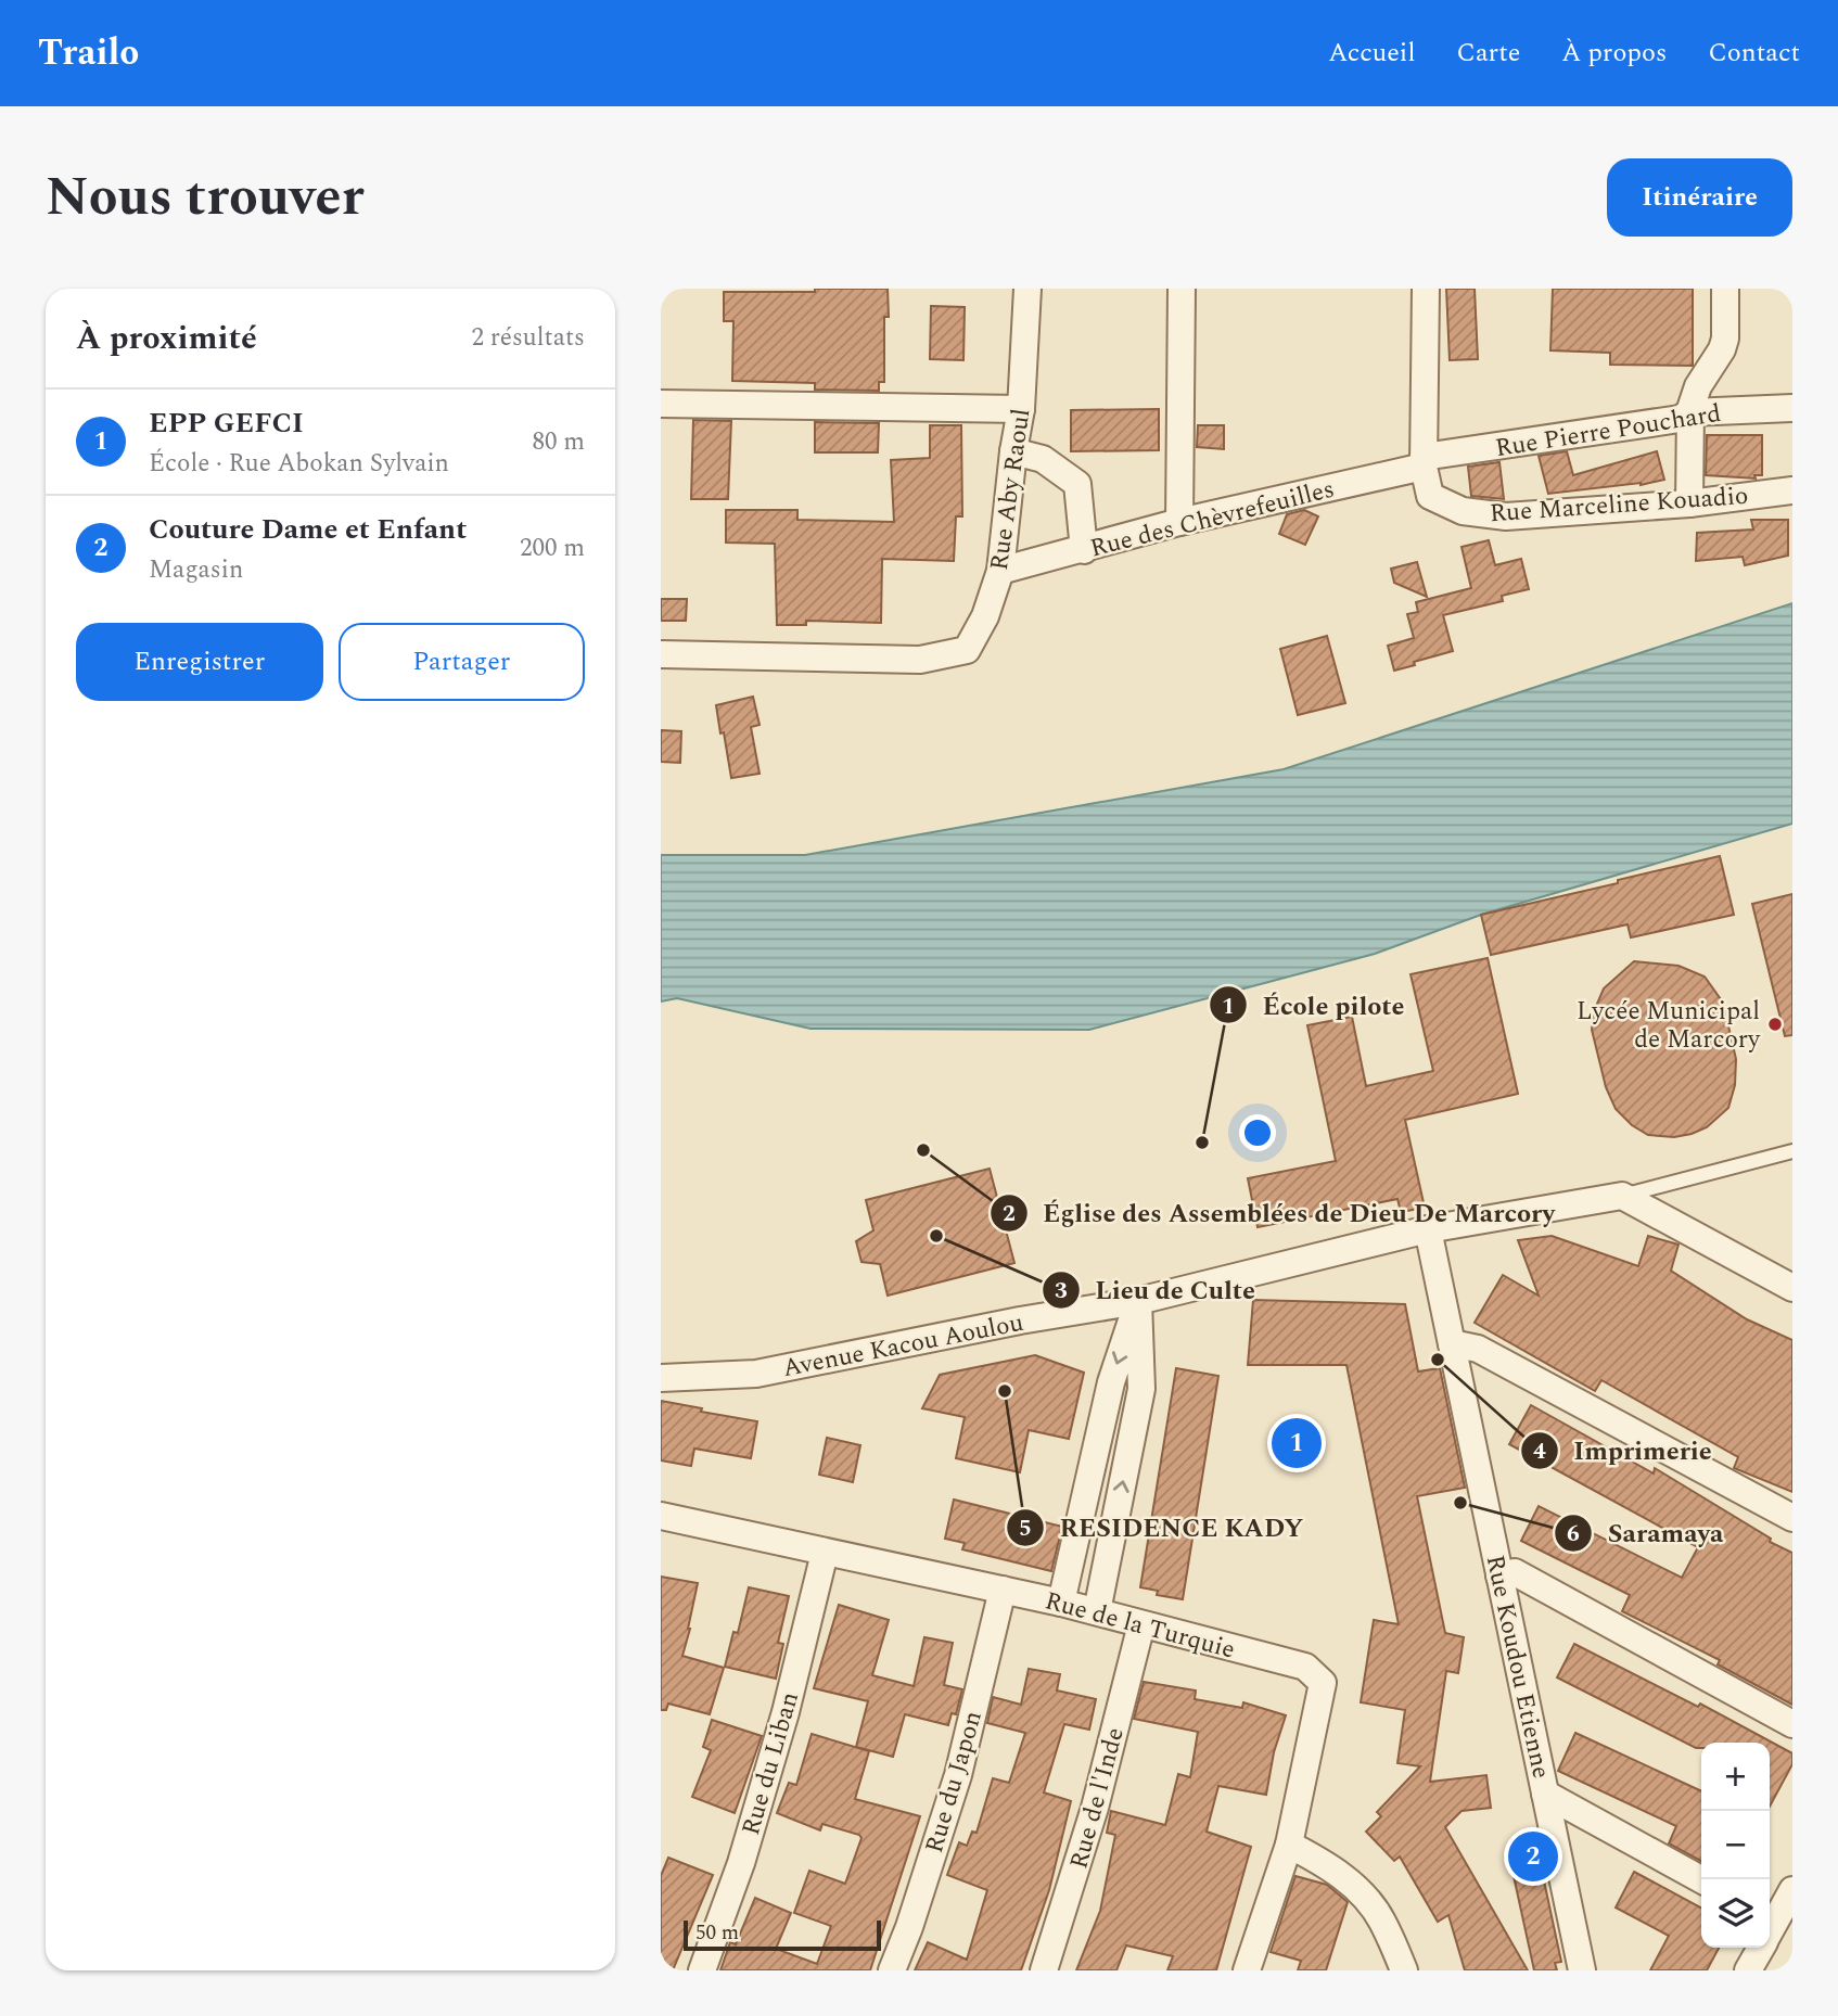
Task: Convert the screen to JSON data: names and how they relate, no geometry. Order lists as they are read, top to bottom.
{
  "streets": {
    "street": [
      "Rue Pierre Pouchard",
      "Rue Aby Raoul",
      "Rue Marceline Kouadio",
      "Rue des Chèvrefeuilles",
      "Avenue Kacou Aoulou",
      "Rue de la Turquie",
      "Rue Koudou Etienne",
      "Rue du Liban",
      "Rue du Japon",
      "Rue de l'Inde"
    ]
  },
  "crossings": [
    ["Rue Pierre Pouchard", "Rue Marceline Kouadio"],
    ["Rue Pierre Pouchard", "Rue des Chèvrefeuilles"],
    ["Rue Aby Raoul", "Rue des Chèvrefeuilles"],
    ["Rue Marceline Kouadio", "Rue des Chèvrefeuilles"],
    ["Avenue Kacou Aoulou", "Rue Koudou Etienne"],
    ["Rue de la Turquie", "Rue du Liban"],
    ["Rue de la Turquie", "Rue du Japon"],
    ["Rue de la Turquie", "Rue de l'Inde"]
  ],
  "places": [
    "Lycée Municipal de Marcory",
    "École pilote",
    "Église des Assemblées de Dieu De Marcory",
    "Lieu de Culte",
    "Imprimerie",
    "RESIDENCE KADY",
    "Saramaya"
  ],
  "scale_bar": "50 m",
  "page": {
    "header": "Trailo",
    "nav": [
      "Accueil",
      "Carte",
      "À propos",
      "Contact"
    ],
    "title": "Nous trouver",
    "buttons": [
      "Itinéraire",
      ["Enregistrer", "Partager"]
    ],
    "heading": ["À proximité", "2 résultats"],
    "list": [
      {
        "mark": "1",
        "name": "EPP GEFCI",
        "note": "École · Rue Abokan Sylvain",
        "value": "80 m"
      },
      {
        "mark": "2",
        "name": "Couture Dame et Enfant",
        "note": "Magasin",
        "value": "200 m"
      }
    ],
    "pins": ["1", "2"],
    "map_buttons": ["+", "−"],
    "scale": "50 m"
  }
}
